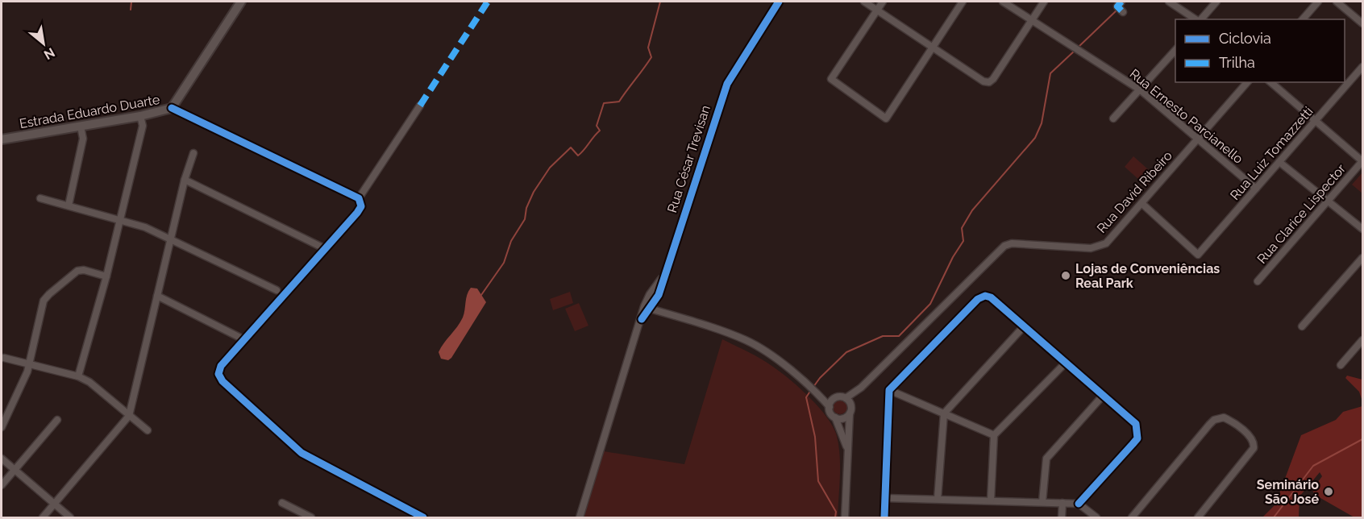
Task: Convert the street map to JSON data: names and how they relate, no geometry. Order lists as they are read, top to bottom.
{
  "streets": {
    "street": [
      "Estrada Eduardo Duarte",
      "Rua Ernesto Parcianello",
      "Rua Luiz Tomazzetti",
      "Rua César Trevisan",
      "Rua David Ribeiro",
      "Rua Clarice Lispector"
    ]
  },
  "crossings": [
    ["Rua Ernesto Parcianello", "Rua Luiz Tomazzetti"],
    ["Rua Ernesto Parcianello", "Rua David Ribeiro"],
    ["Rua Luiz Tomazzetti", "Rua David Ribeiro"]
  ],
  "places": ["Lojas de Conveniências Real Park", "Seminário São José"],
  "legend": ["Ciclovia", "Trilha"],
  "north": "bottom right"
}
